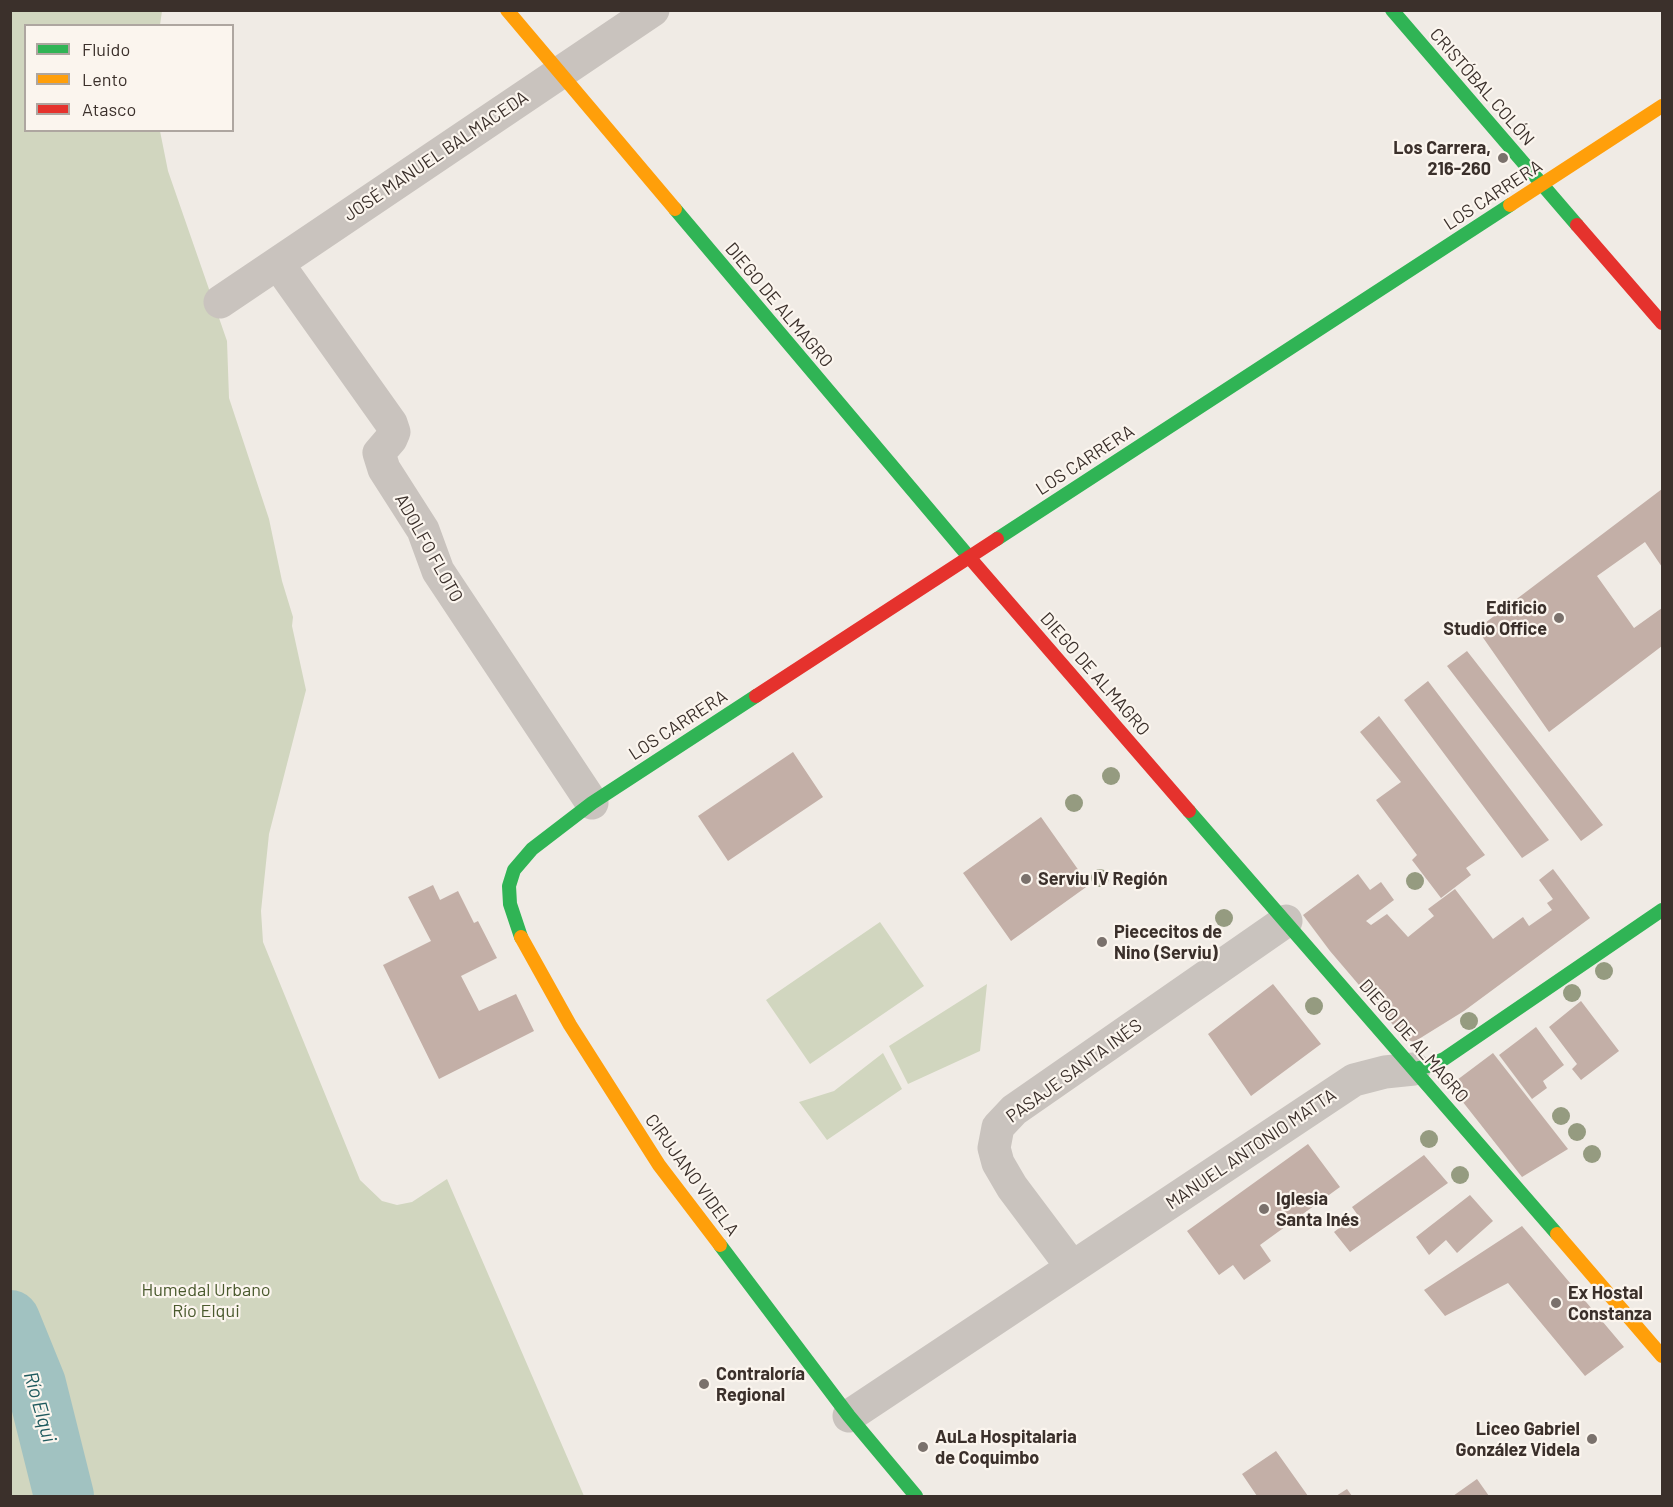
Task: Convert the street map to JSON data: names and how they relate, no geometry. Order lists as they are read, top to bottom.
{
  "streets": {
    "street": [
      "CRISTÓBAL COLÓN",
      "JOSÉ MANUEL BALMACEDA",
      "LOS CARRERA",
      "DIEGO DE ALMAGRO",
      "ADOLFO FLOTO",
      "PASAJE SANTA INÉS",
      "MANUEL ANTONIO MATTA",
      "CIRUJANO VIDELA"
    ]
  },
  "crossings": [
    ["CRISTÓBAL COLÓN", "LOS CARRERA"],
    ["JOSÉ MANUEL BALMACEDA", "DIEGO DE ALMAGRO"],
    ["JOSÉ MANUEL BALMACEDA", "ADOLFO FLOTO"],
    ["LOS CARRERA", "DIEGO DE ALMAGRO"],
    ["LOS CARRERA", "ADOLFO FLOTO"],
    ["LOS CARRERA", "CIRUJANO VIDELA"],
    ["DIEGO DE ALMAGRO", "PASAJE SANTA INÉS"],
    ["DIEGO DE ALMAGRO", "MANUEL ANTONIO MATTA"],
    ["PASAJE SANTA INÉS", "MANUEL ANTONIO MATTA"],
    ["MANUEL ANTONIO MATTA", "CIRUJANO VIDELA"]
  ],
  "water": ["Río Elqui"],
  "parks": ["Humedal Urbano Río Elqui"],
  "places": [
    "Los Carrera, 216-260",
    "Edificio Studio Office",
    "Serviu IV Región",
    "Piececitos de Nino (Serviu)",
    "Iglesia Santa Inés",
    "Ex Hostal Constanza",
    "Contraloría Regional",
    "Liceo Gabriel González Videla",
    "AuLa Hospitalaria de Coquimbo"
  ],
  "legend": ["Fluido", "Lento", "Atasco"]
}
